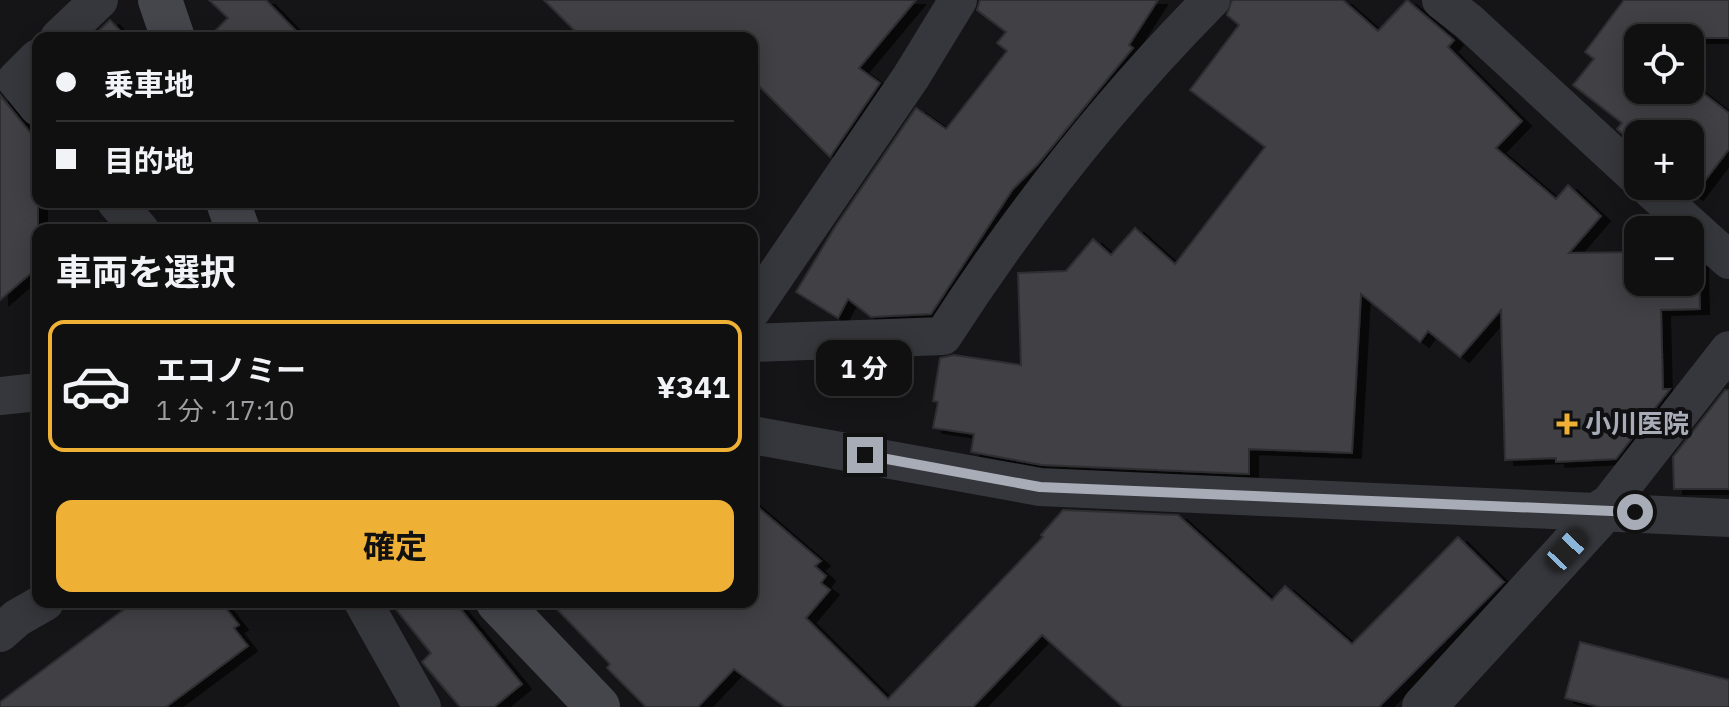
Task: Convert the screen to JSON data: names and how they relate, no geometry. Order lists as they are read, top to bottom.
{
  "places": {
    "health": ["小川医院"]
  },
  "page": {
    "map_buttons": ["+", "−"],
    "banner": ["乗車地", "目的地"],
    "heading": "車両を選択",
    "list": [
      {
        "name": "エコノミー",
        "note": "1 分 · 17:10",
        "value": "¥341"
      }
    ],
    "bubble": "1 分",
    "buttons": "確定"
  }
}
